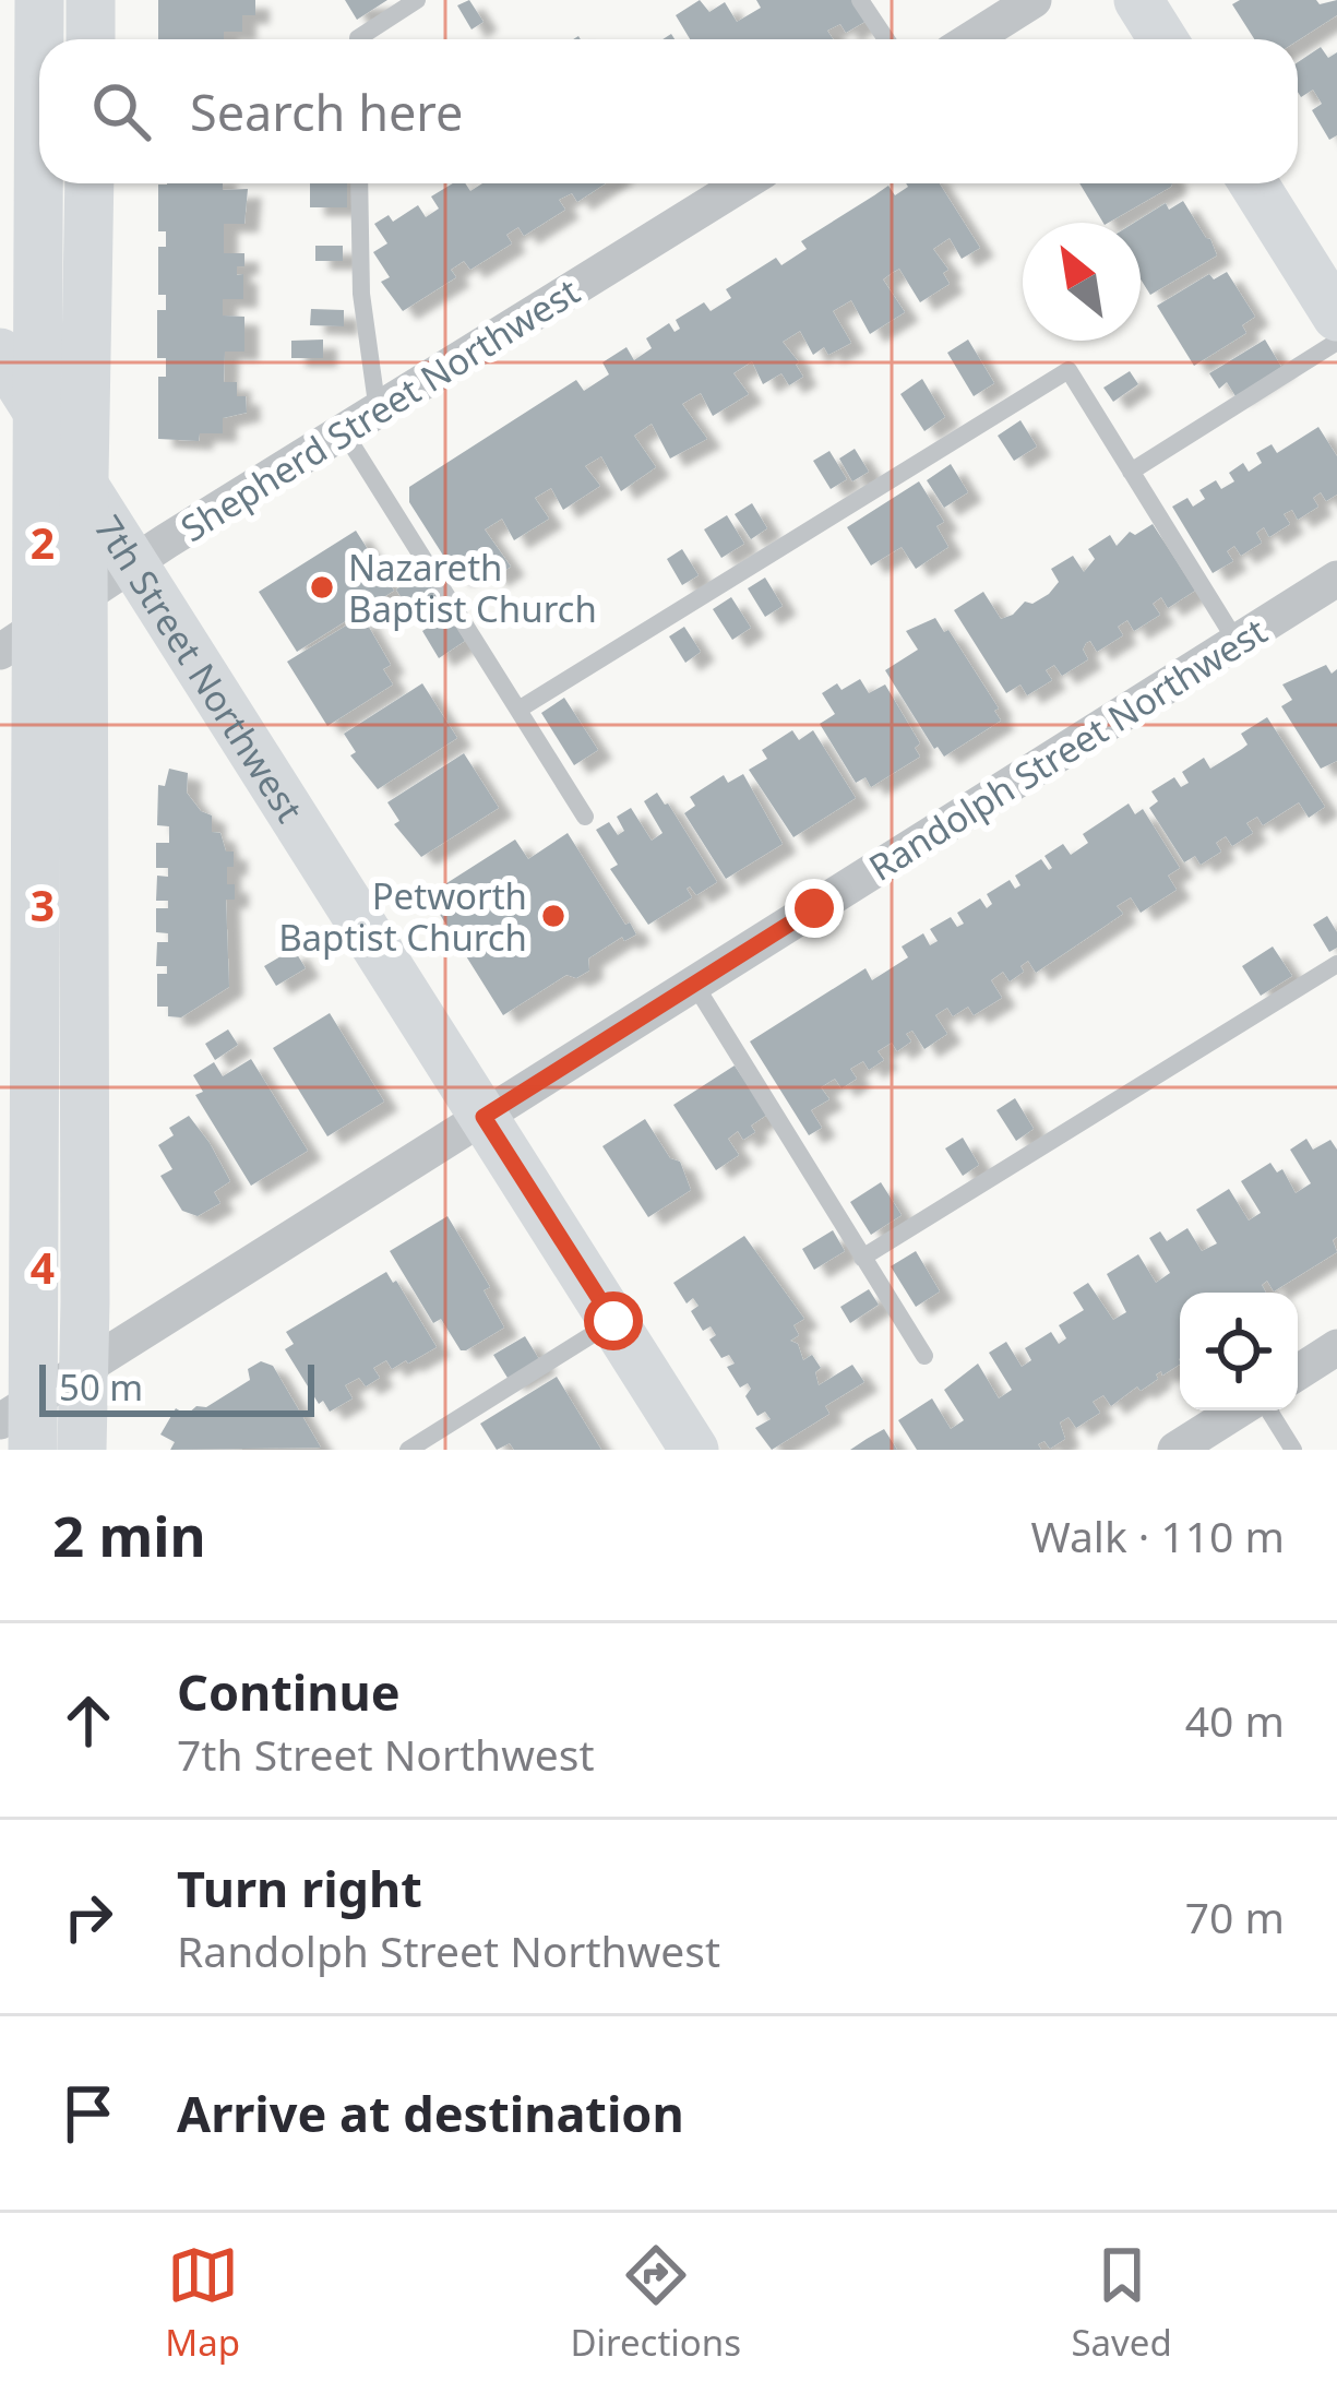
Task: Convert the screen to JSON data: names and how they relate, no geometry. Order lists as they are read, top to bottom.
{
  "streets": {
    "main road": ["7th Street Northwest"],
    "street": ["Shepherd Street Northwest", "Randolph Street Northwest"]
  },
  "crossings": [
    ["Shepherd Street Northwest", "7th Street Northwest"],
    ["7th Street Northwest", "Randolph Street Northwest"]
  ],
  "places": ["Nazareth Baptist Church", "Petworth Baptist Church"],
  "scale_bar": "50 m",
  "north": "top left",
  "page": {
    "search": "Search here",
    "scale": "50 m",
    "heading": ["2 min", "Walk · 110 m"],
    "list": [
      ["Continue", "7th Street Northwest", "40 m"],
      ["Turn right", "Randolph Street Northwest", "70 m"],
      "Arrive at destination"
    ],
    "nav": ["Map", "Directions", "Saved"]
  },
  "grid": {
    "rows": ["2", "3", "4"]
  }
}
